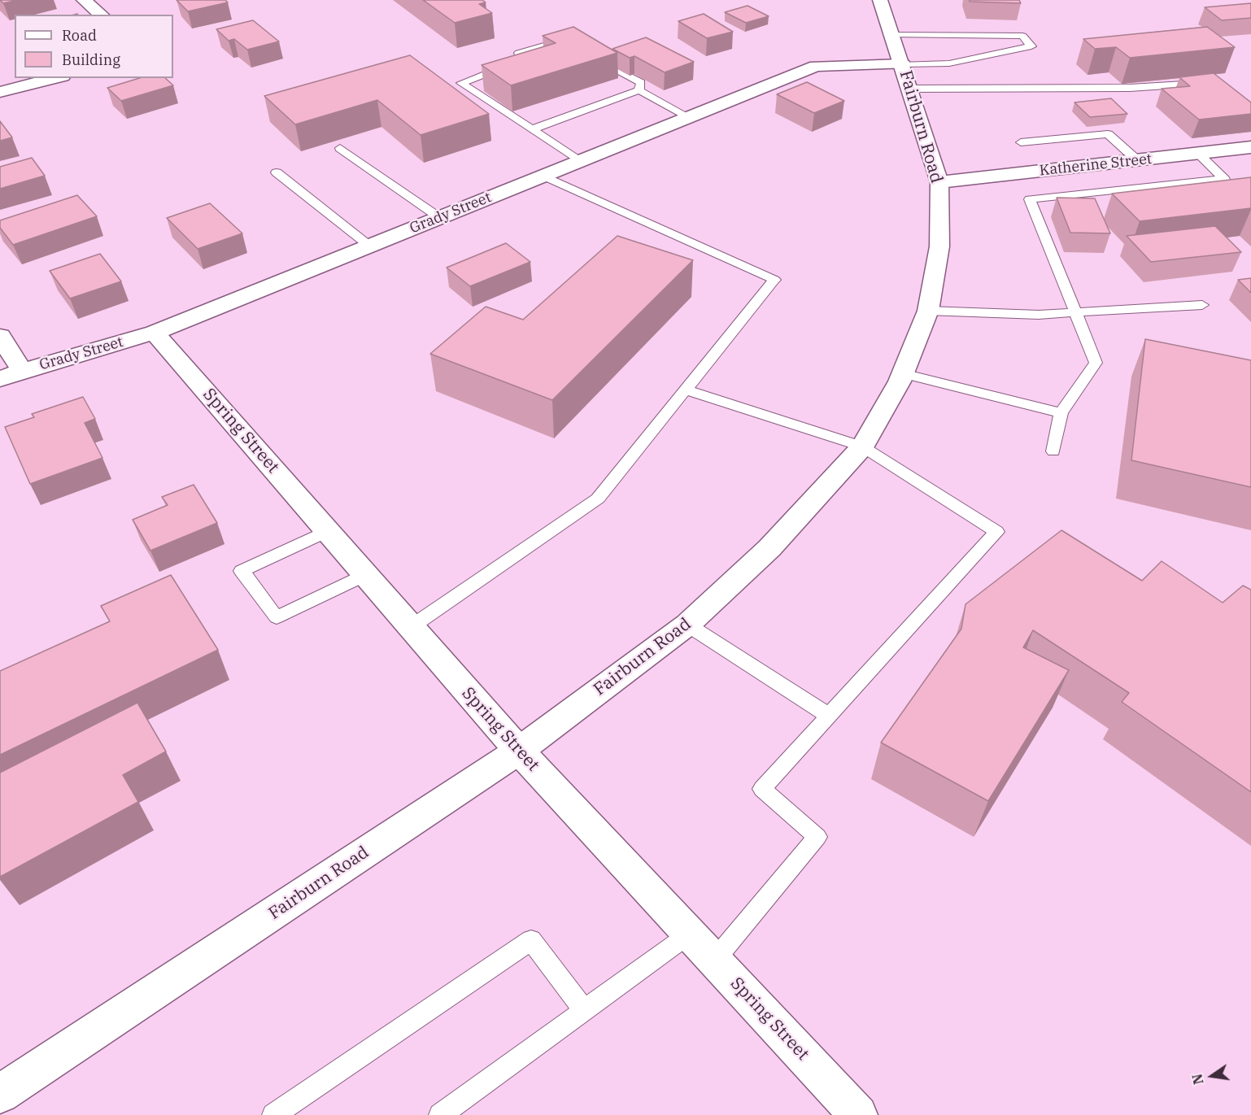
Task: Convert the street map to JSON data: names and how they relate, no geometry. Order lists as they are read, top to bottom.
{
  "streets": {
    "street": [
      "Fairburn Road",
      "Katherine Street",
      "Grady Street",
      "Spring Street"
    ]
  },
  "crossings": [
    ["Fairburn Road", "Katherine Street"],
    ["Fairburn Road", "Grady Street"],
    ["Fairburn Road", "Spring Street"],
    ["Grady Street", "Spring Street"]
  ],
  "legend": ["Road", "Building"],
  "north": "left"
}
